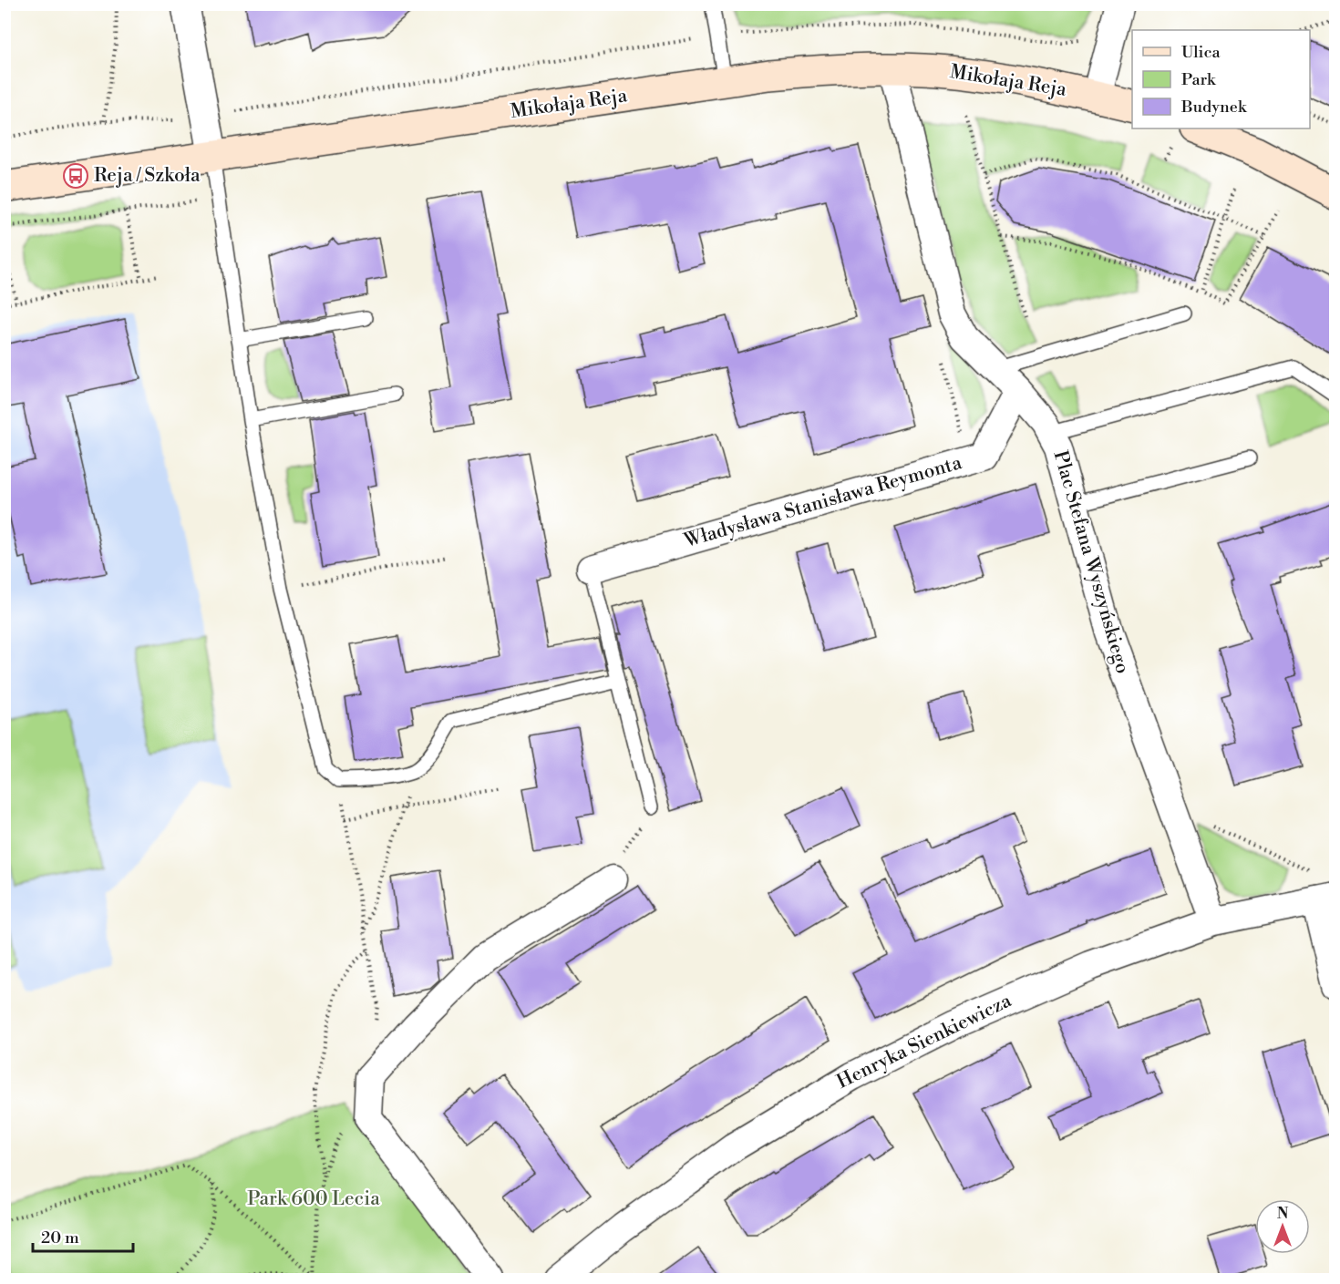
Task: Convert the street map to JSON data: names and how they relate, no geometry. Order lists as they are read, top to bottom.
{
  "streets": {
    "street": [
      "Mikołaja Reja",
      "Władysława Stanisława Reymonta",
      "Plac Stefana Wyszyńskiego",
      "Henryka Sienkiewicza"
    ]
  },
  "crossings": [
    ["Mikołaja Reja", "Plac Stefana Wyszyńskiego"],
    ["Władysława Stanisława Reymonta", "Plac Stefana Wyszyńskiego"],
    ["Plac Stefana Wyszyńskiego", "Henryka Sienkiewicza"]
  ],
  "parks": ["Park 600 Lecia"],
  "places": {
    "bus stop": ["Reja / Szkoła"]
  },
  "legend": ["Ulica", "Park", "Budynek"],
  "scale_bar": "20 m",
  "north": "top"
}
